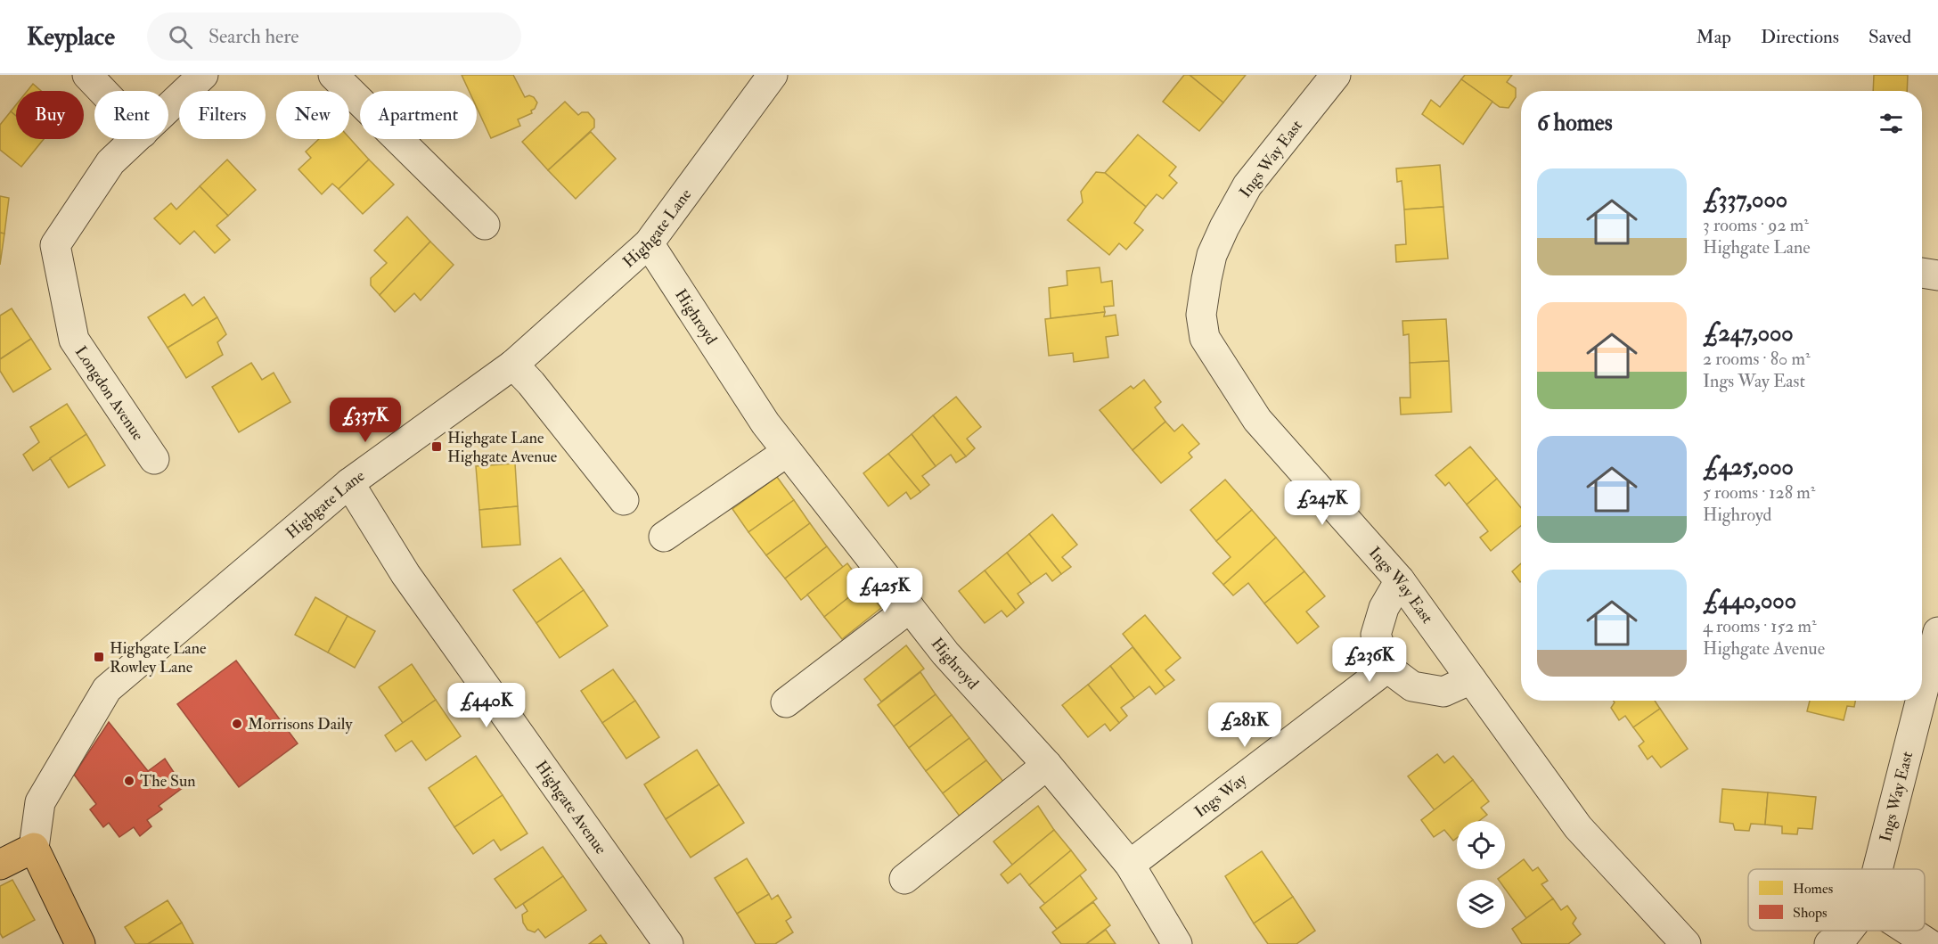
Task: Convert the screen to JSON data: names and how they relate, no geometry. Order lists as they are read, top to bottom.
{
  "streets": {
    "street": [
      "Ings Way East",
      "Highgate Lane",
      "Highroyd",
      "Longdon Avenue",
      "Ings Way",
      "Highgate Avenue"
    ]
  },
  "crossings": [
    ["Highgate Lane", "Highroyd"],
    ["Highgate Lane", "Highgate Avenue"],
    ["Highroyd", "Ings Way"]
  ],
  "places": {
    "transit": ["Highgate Lane Highgate Avenue", "Highgate Lane Rowley Lane"],
    "other": ["Morrisons Daily", "The Sun"]
  },
  "legend": ["Homes", "Shops"],
  "page": {
    "header": "Keyplace",
    "search": "Search here",
    "nav": ["Map", "Directions", "Saved"],
    "chip": [
      "Buy",
      "Rent",
      "Filters",
      "New",
      "Apartment"
    ],
    "heading": "6 homes",
    "list": [
      {
        "name": "£337,000",
        "note": "3 rooms · 92 m² · Highgate Lane"
      },
      {
        "name": "£247,000",
        "note": "2 rooms · 80 m² · Ings Way East"
      },
      {
        "name": "£425,000",
        "note": "5 rooms · 128 m² · Highroyd"
      },
      {
        "name": "£440,000",
        "note": "4 rooms · 152 m² · Highgate Avenue"
      }
    ],
    "price": [
      "£337K",
      "£247K",
      "£425K",
      "£236K",
      "£440K",
      "£281K"
    ]
  }
}
